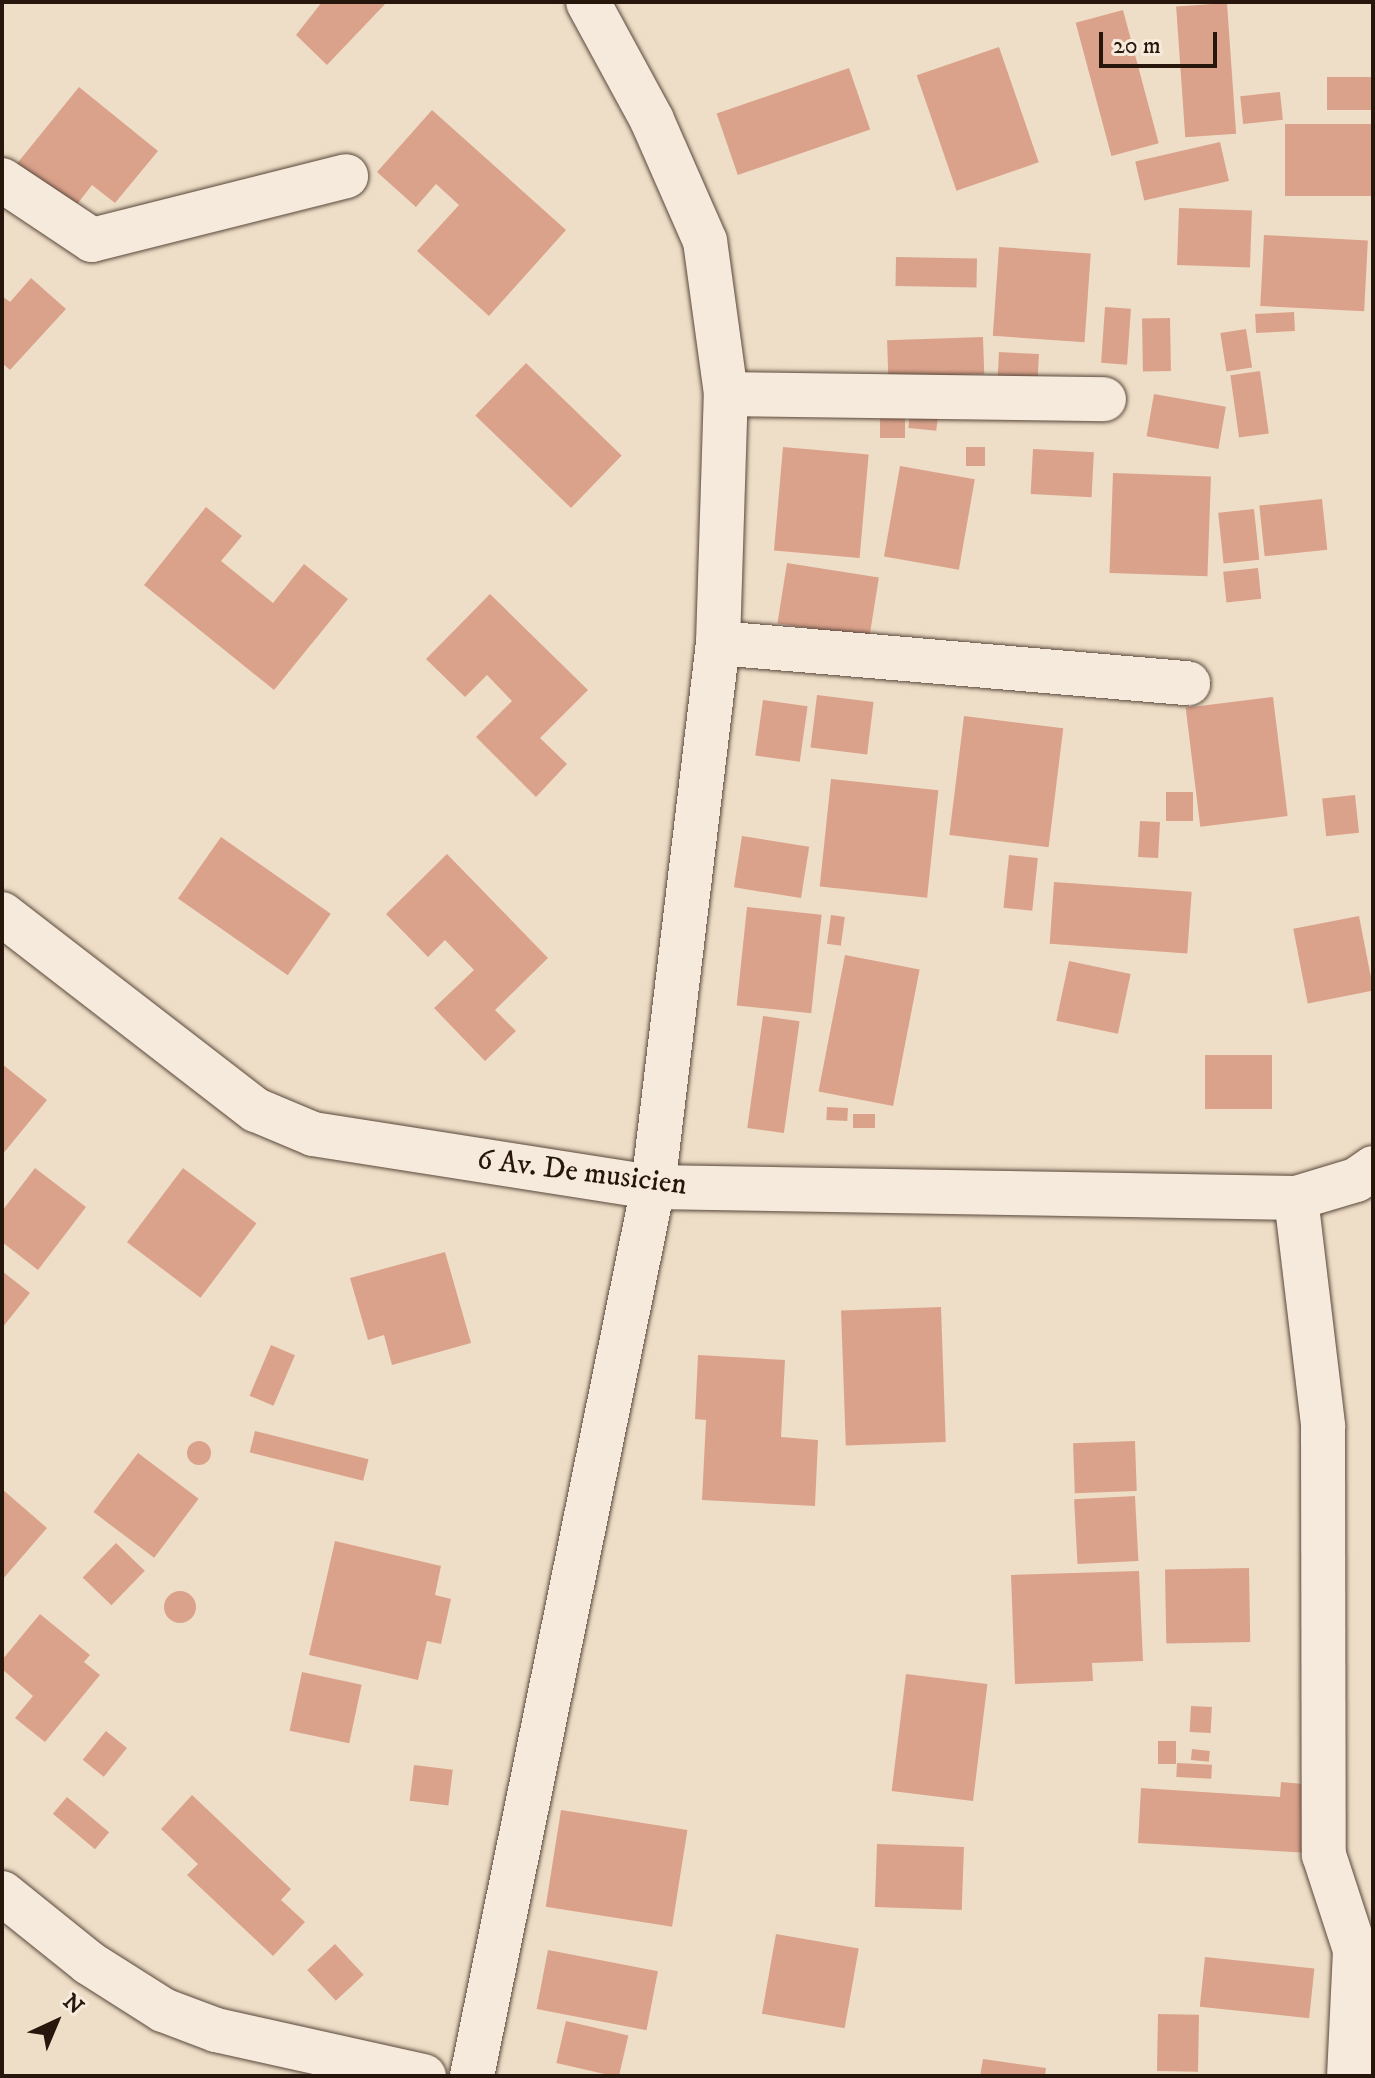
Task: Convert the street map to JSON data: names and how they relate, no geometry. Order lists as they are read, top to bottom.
{
  "streets": {
    "street": ["6 Av. De musicien"]
  },
  "scale_bar": "20 m",
  "north": "top right"
}
